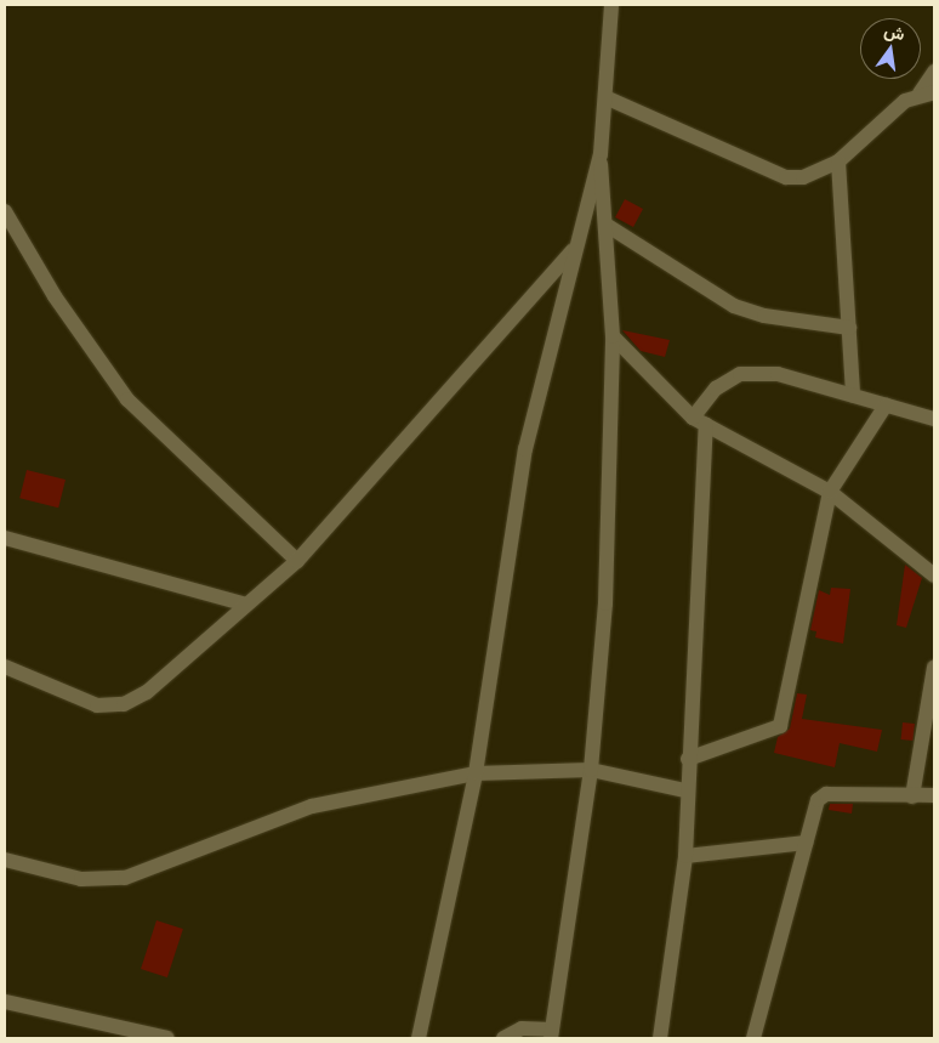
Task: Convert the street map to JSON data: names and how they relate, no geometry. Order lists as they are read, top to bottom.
{
  "north": "top"
}
